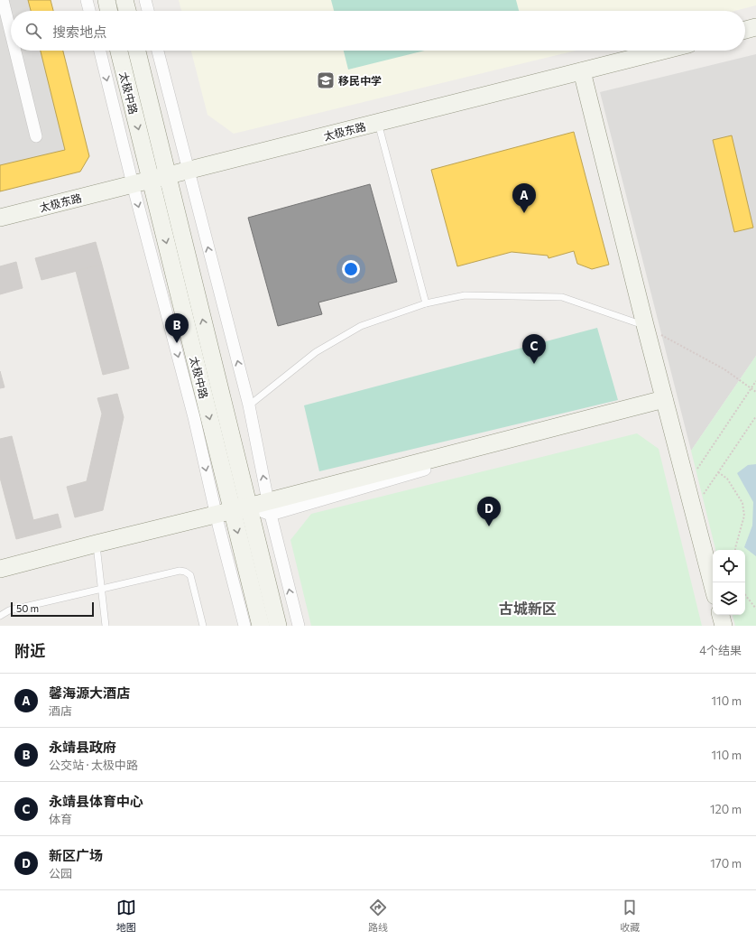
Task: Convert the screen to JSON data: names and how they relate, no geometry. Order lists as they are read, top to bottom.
{
  "streets": {
    "street": ["太极中路", "太极东路"]
  },
  "crossings": [
    ["太极中路", "太极东路"]
  ],
  "districts": ["古城新区"],
  "places": {
    "school or university": ["移民中学"]
  },
  "scale_bar": "50 m",
  "page": {
    "search": "搜索地点",
    "pins": [
      "A",
      "B",
      "C",
      "D"
    ],
    "scale": "50 m",
    "heading": ["附近", "4个结果"],
    "list": [
      {
        "mark": "A",
        "name": "馨海源大酒店",
        "note": "酒店",
        "value": "110 m"
      },
      {
        "mark": "B",
        "name": "永靖县政府",
        "note": "公交站 · 太极中路",
        "value": "110 m"
      },
      {
        "mark": "C",
        "name": "永靖县体育中心",
        "note": "体育",
        "value": "120 m"
      },
      {
        "mark": "D",
        "name": "新区广场",
        "note": "公园",
        "value": "170 m"
      }
    ],
    "nav": ["地图", "路线", "收藏"]
  }
}
